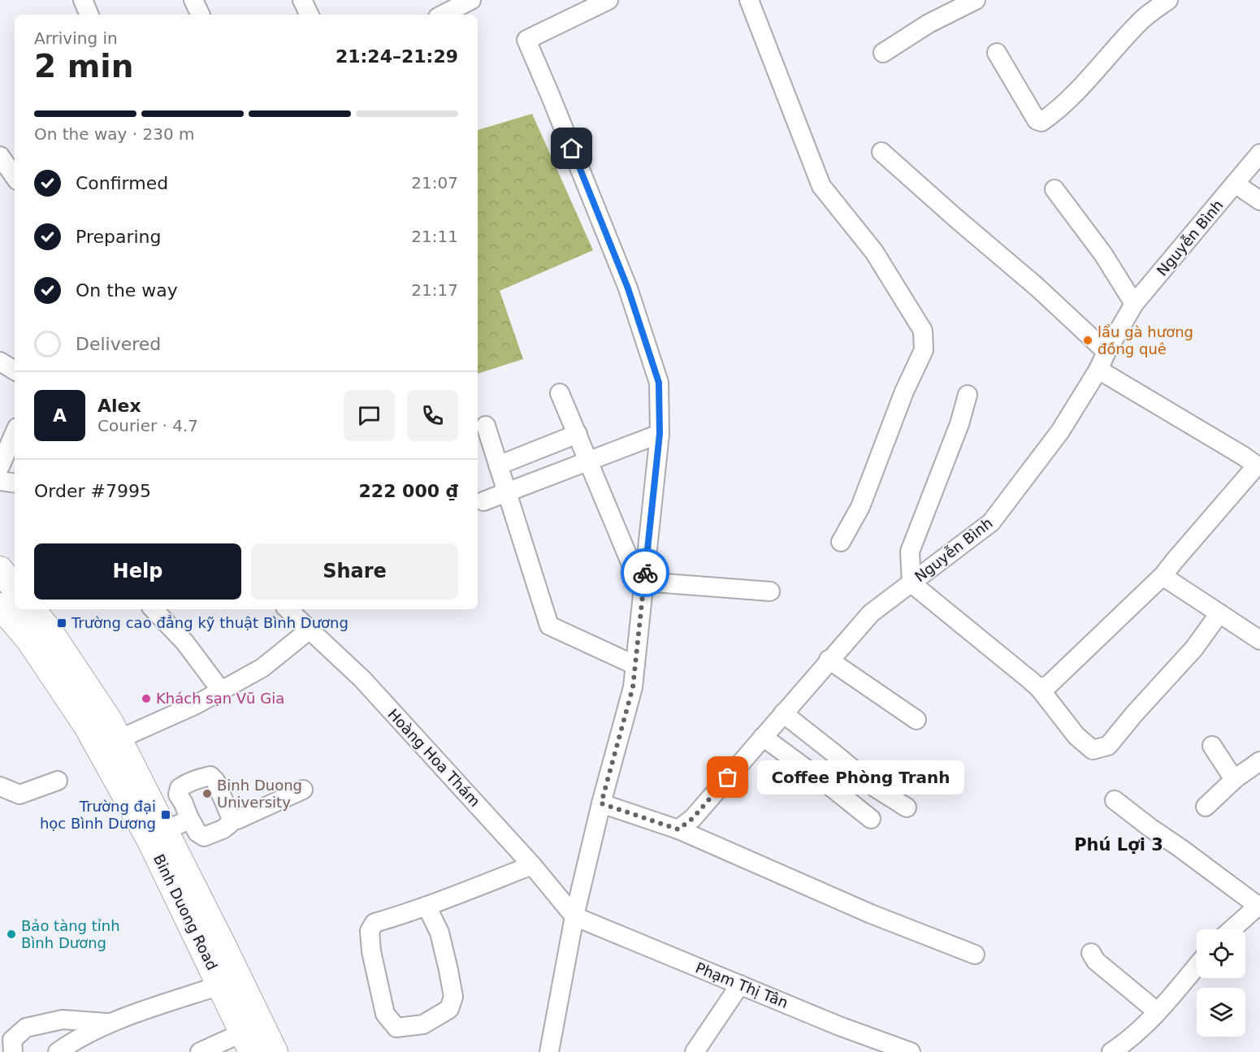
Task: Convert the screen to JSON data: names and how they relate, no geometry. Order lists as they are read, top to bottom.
{
  "streets": {
    "highway": ["Binh Duong Road"],
    "street": ["Nguyễn Bình", "Hoàng Hoa Thám", "Phạm Thị Tân"]
  },
  "crossings": [
    ["Hoàng Hoa Thám", "Phạm Thị Tân"]
  ],
  "districts": ["Phú Lợi 3"],
  "places": {
    "other": [
      "lẩu gà hương đồng quê",
      "Khách sạn Vũ Gia",
      "Coffee Phòng Tranh",
      "Binh Duong University",
      "Bảo tàng tỉnh Bình Dương"
    ],
    "transit": ["Trường cao đẳng kỹ thuật Bình Dương", "Trường đại học Bình Dương"]
  },
  "page": {
    "heading": ["2 min", "Arriving in", "21:24–21:29"],
    "panel": [
      "Alex",
      "Courier · 4.7",
      "Order #7995",
      "222 000 ₫"
    ],
    "bar": "On the way · 230 m",
    "list": [
      ["Confirmed", "21:07"],
      ["Preparing", "21:11"],
      ["On the way", "21:17"],
      "Delivered"
    ],
    "round": "A",
    "buttons": ["Help", "Share"],
    "bubble": "Coffee Phòng Tranh"
  }
}
